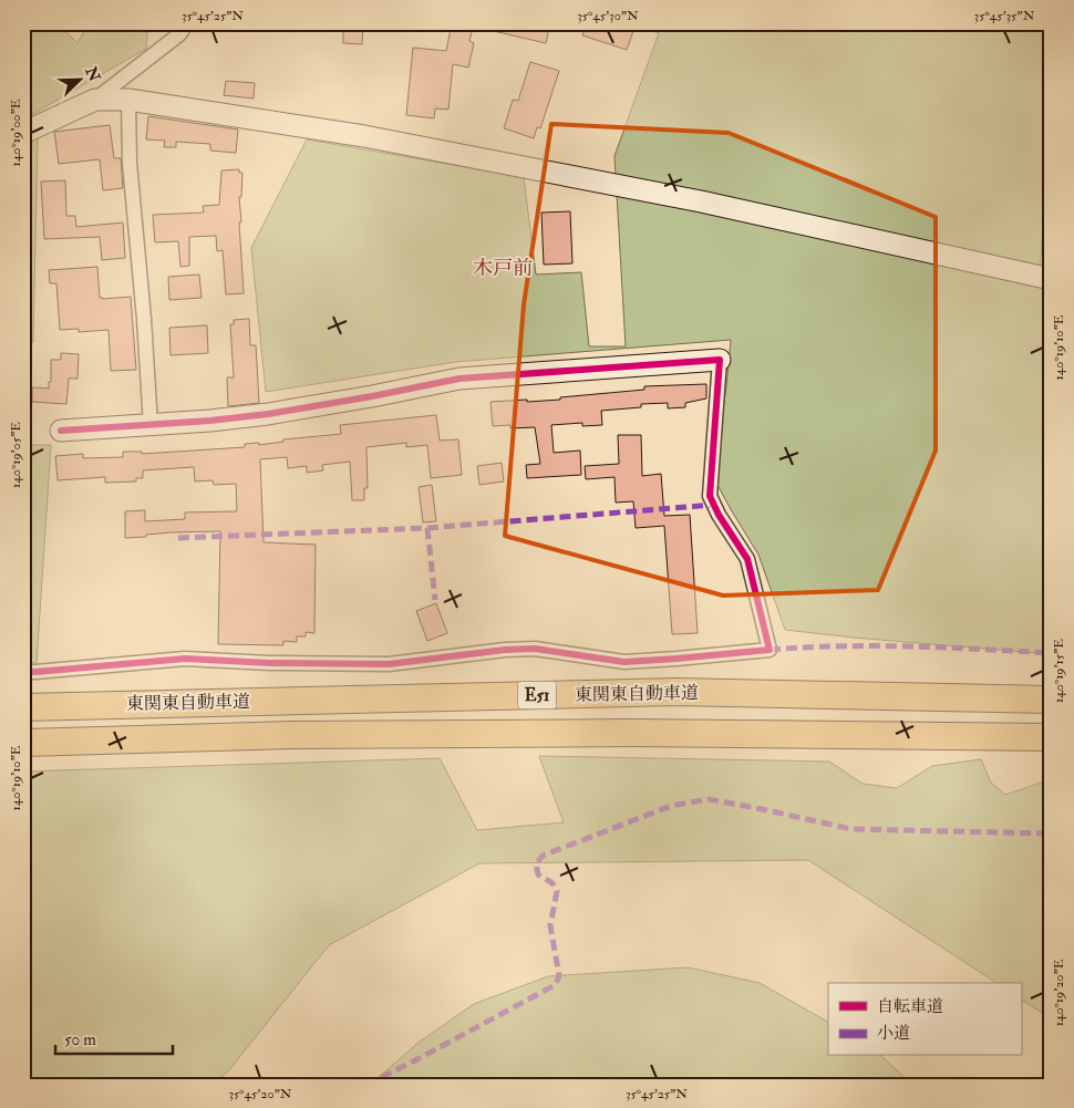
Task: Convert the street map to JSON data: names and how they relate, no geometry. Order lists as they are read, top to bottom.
{
  "streets": {
    "highway": ["東関東自動車道", "E51"]
  },
  "districts": ["木戸前"],
  "legend": ["自転車道", "小道"],
  "scale_bar": "50 m",
  "north": "top right",
  "coordinates": [
    "35°45'25\"N",
    "35°45'30\"N",
    "35°45'35\"N",
    "140°19'00\"E",
    "140°19'10\"E",
    "140°19'05\"E",
    "140°19'15\"E",
    "140°19'20\"E",
    "35°45'20\"N"
  ]
}
